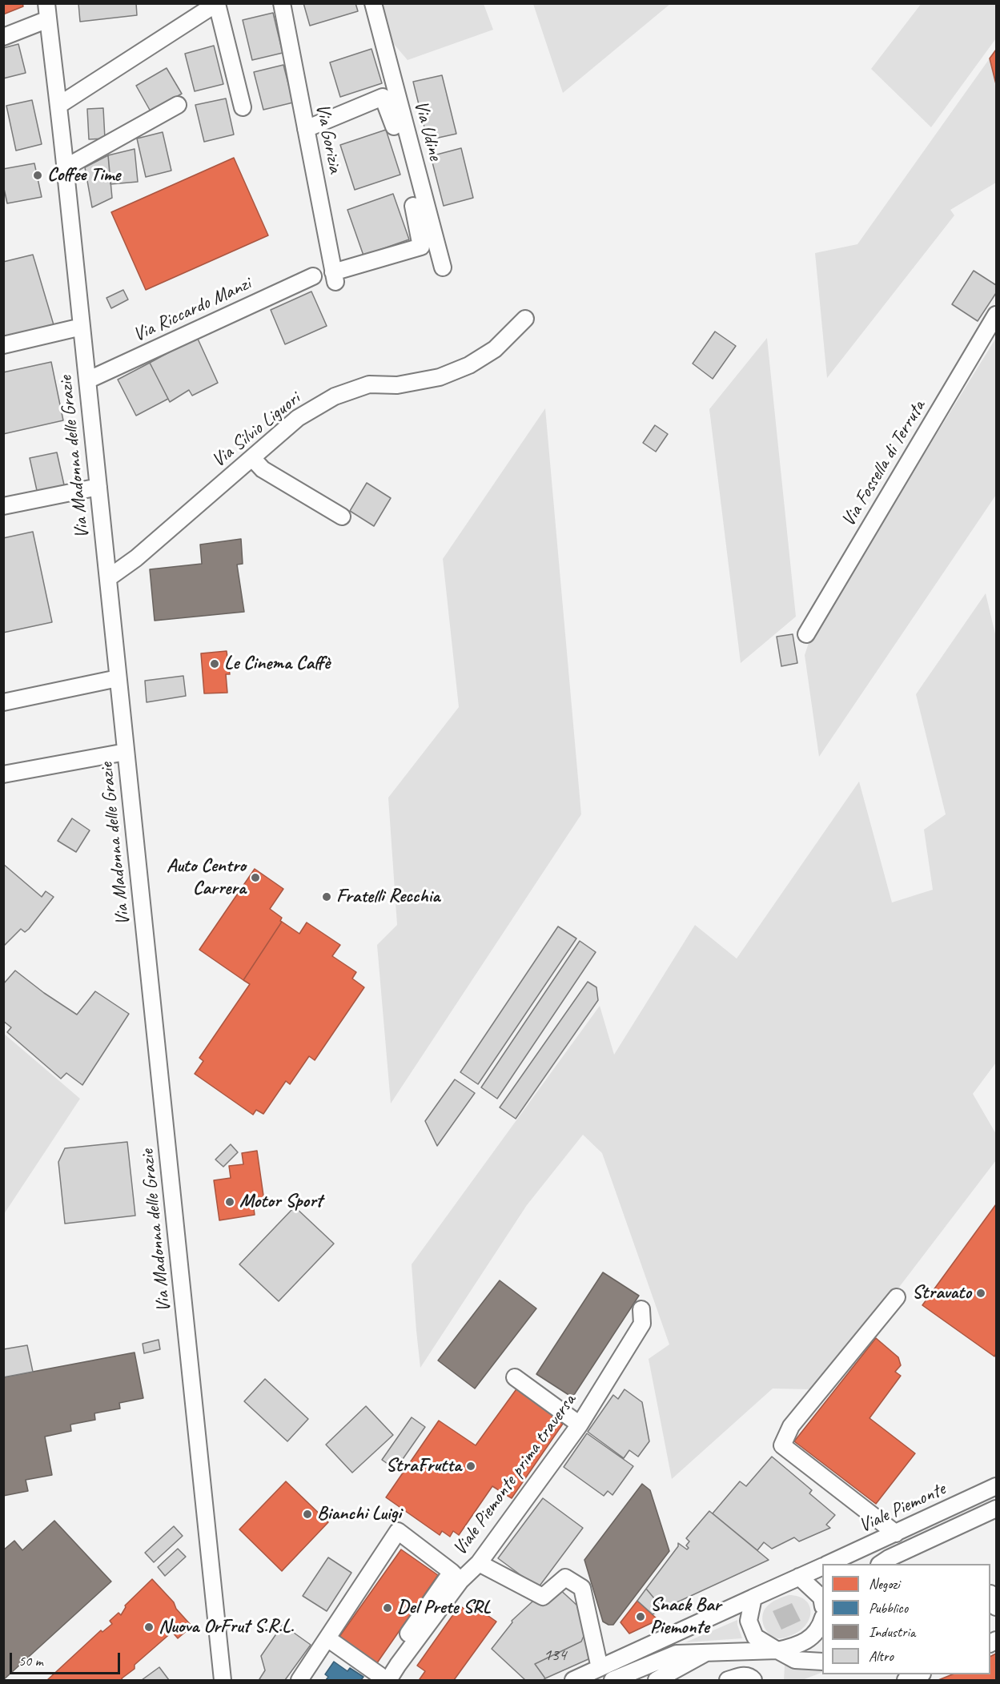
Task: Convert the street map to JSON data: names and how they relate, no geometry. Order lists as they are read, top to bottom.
{
  "streets": {
    "street": [
      "Via Udine",
      "Via Gorizia",
      "Via Riccardo Manzi",
      "Via Silvio Liguori",
      "Via Madonna delle Grazie",
      "Via Fossella di Terruta",
      "Viale Piemonte prima traversa",
      "Viale Piemonte"
    ]
  },
  "crossings": [
    ["Via Riccardo Manzi", "Via Madonna delle Grazie"],
    ["Via Silvio Liguori", "Via Madonna delle Grazie"]
  ],
  "places": [
    "Coffee Time",
    "Le Cinema Caffè",
    "Auto Centro Carrera",
    "Fratelli Recchia",
    "Motor Sport",
    "Stravato",
    "StraFrutta",
    "Bianchi Luigi",
    "Del Prete SRL",
    "Snack Bar Piemonte",
    "Nuova OrFrut S.R.L."
  ],
  "house_numbers": ["134"],
  "legend": [
    "Negozi",
    "Pubblico",
    "Industria",
    "Altro"
  ],
  "scale_bar": "50 m"
}
